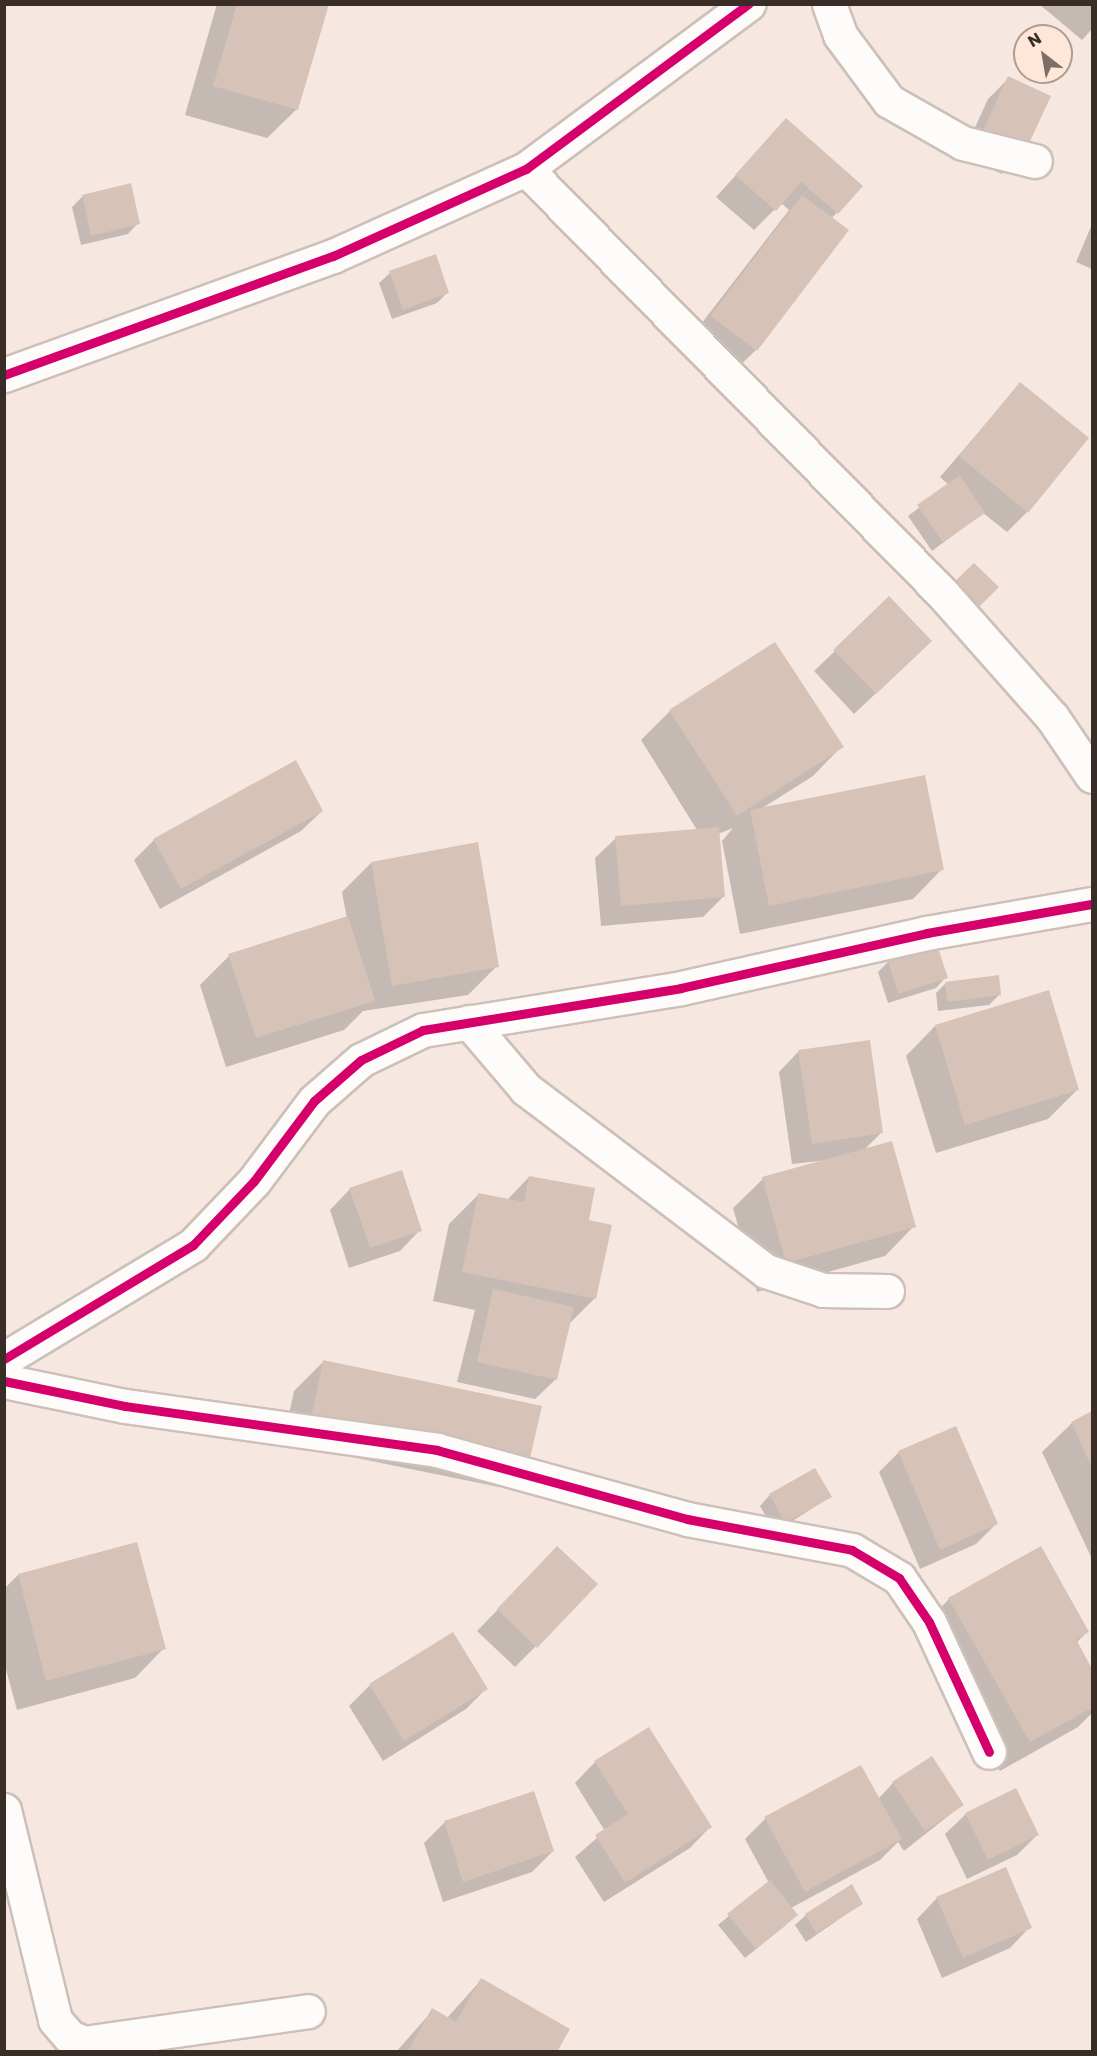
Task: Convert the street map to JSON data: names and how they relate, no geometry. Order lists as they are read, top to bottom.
{
  "north": "top left"
}
